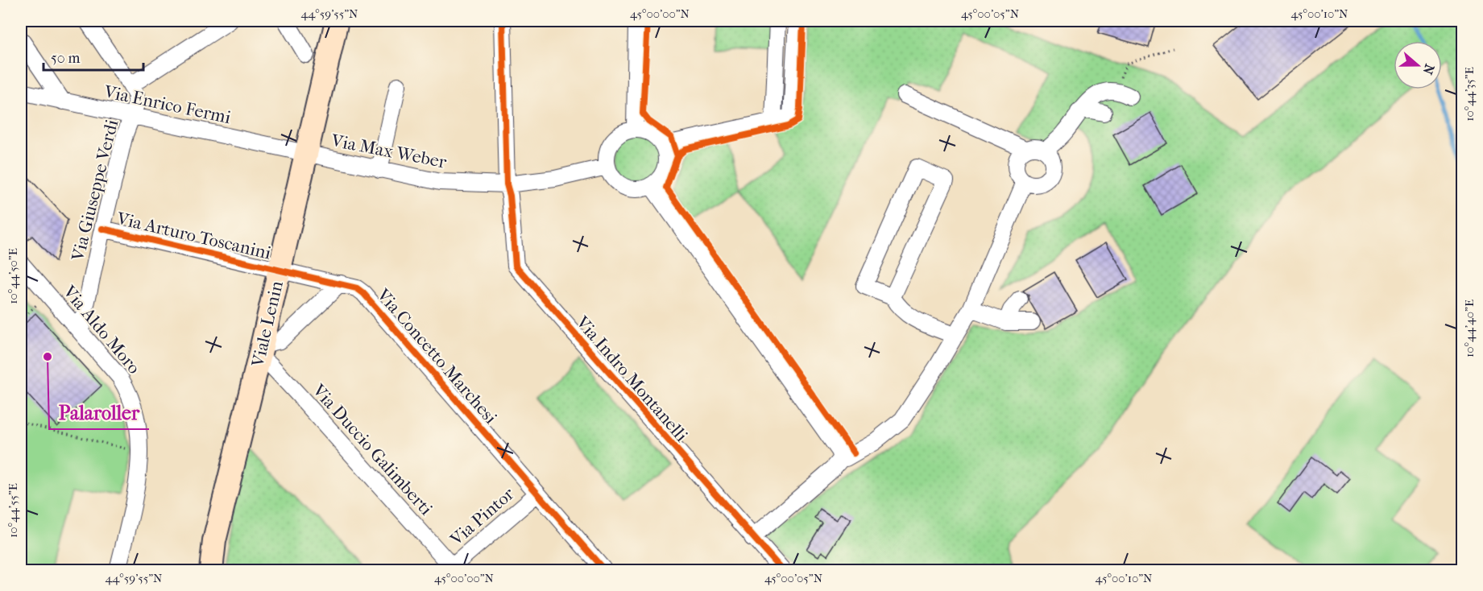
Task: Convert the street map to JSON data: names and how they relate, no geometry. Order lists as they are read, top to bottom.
{
  "streets": {
    "main road": ["Viale Lenin"],
    "street": [
      "Via Enrico Fermi",
      "Via Max Weber",
      "Via Giuseppe Verdi",
      "Via Arturo Toscanini",
      "Via Aldo Moro",
      "Via Concetto Marchesi",
      "Via Indro Montanelli",
      "Via Duccio Galimberti",
      "Via Pintor"
    ]
  },
  "crossings": [
    ["Via Enrico Fermi", "Via Max Weber"],
    ["Via Enrico Fermi", "Via Giuseppe Verdi"],
    ["Via Enrico Fermi", "Viale Lenin"],
    ["Via Max Weber", "Viale Lenin"],
    ["Via Max Weber", "Via Indro Montanelli"],
    ["Via Giuseppe Verdi", "Via Arturo Toscanini"],
    ["Via Giuseppe Verdi", "Via Aldo Moro"],
    ["Via Arturo Toscanini", "Viale Lenin"],
    ["Via Arturo Toscanini", "Via Concetto Marchesi"],
    ["Viale Lenin", "Via Concetto Marchesi"],
    ["Viale Lenin", "Via Duccio Galimberti"],
    ["Via Concetto Marchesi", "Via Pintor"],
    ["Via Duccio Galimberti", "Via Pintor"]
  ],
  "places": ["Palaroller"],
  "scale_bar": "50 m",
  "north": "right",
  "coordinates": [
    "44°59'55\"N",
    "45°00'00\"N",
    "45°00'05\"N",
    "45°00'10\"N",
    "10°44'35\"E",
    "10°44'50\"E",
    "10°44'40\"E",
    "10°44'55\"E"
  ]
}
